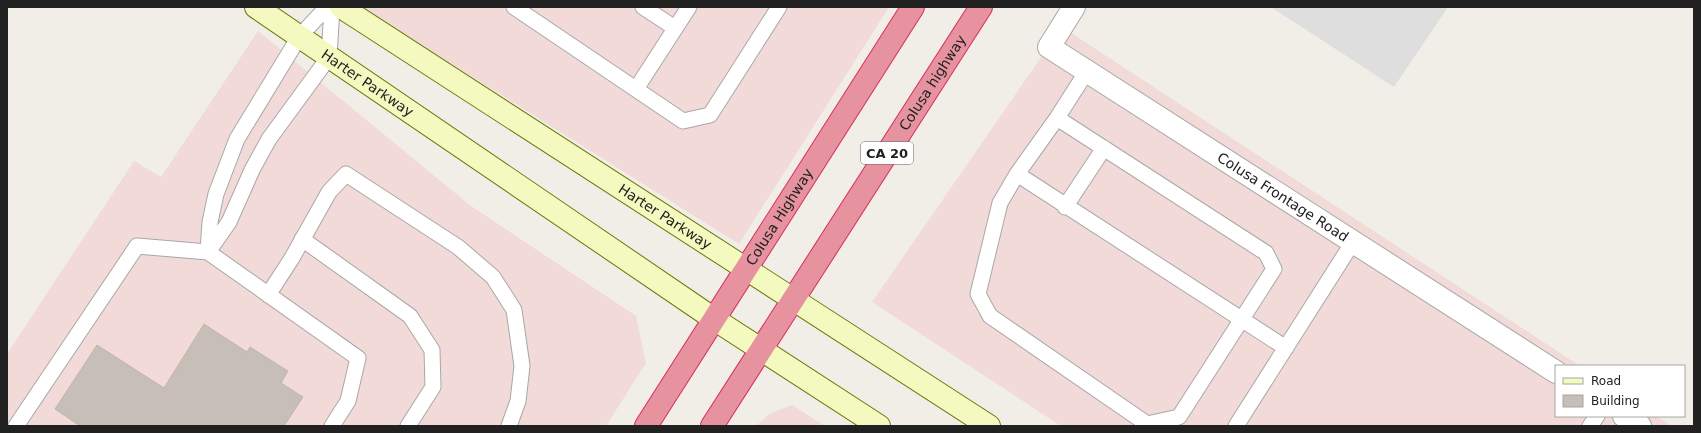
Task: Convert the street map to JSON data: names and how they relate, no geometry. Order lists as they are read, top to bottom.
{
  "streets": {
    "highway": ["Colusa highway", "CA 20", "Colusa Highway"],
    "street": ["Harter Parkway", "Colusa Frontage Road"]
  },
  "crossings": [
    ["Harter Parkway", "Colusa highway"],
    ["Harter Parkway", "CA 20"],
    ["Harter Parkway", "Colusa Highway"],
    ["Colusa highway", "CA 20"]
  ],
  "legend": ["Road", "Building"]
}
